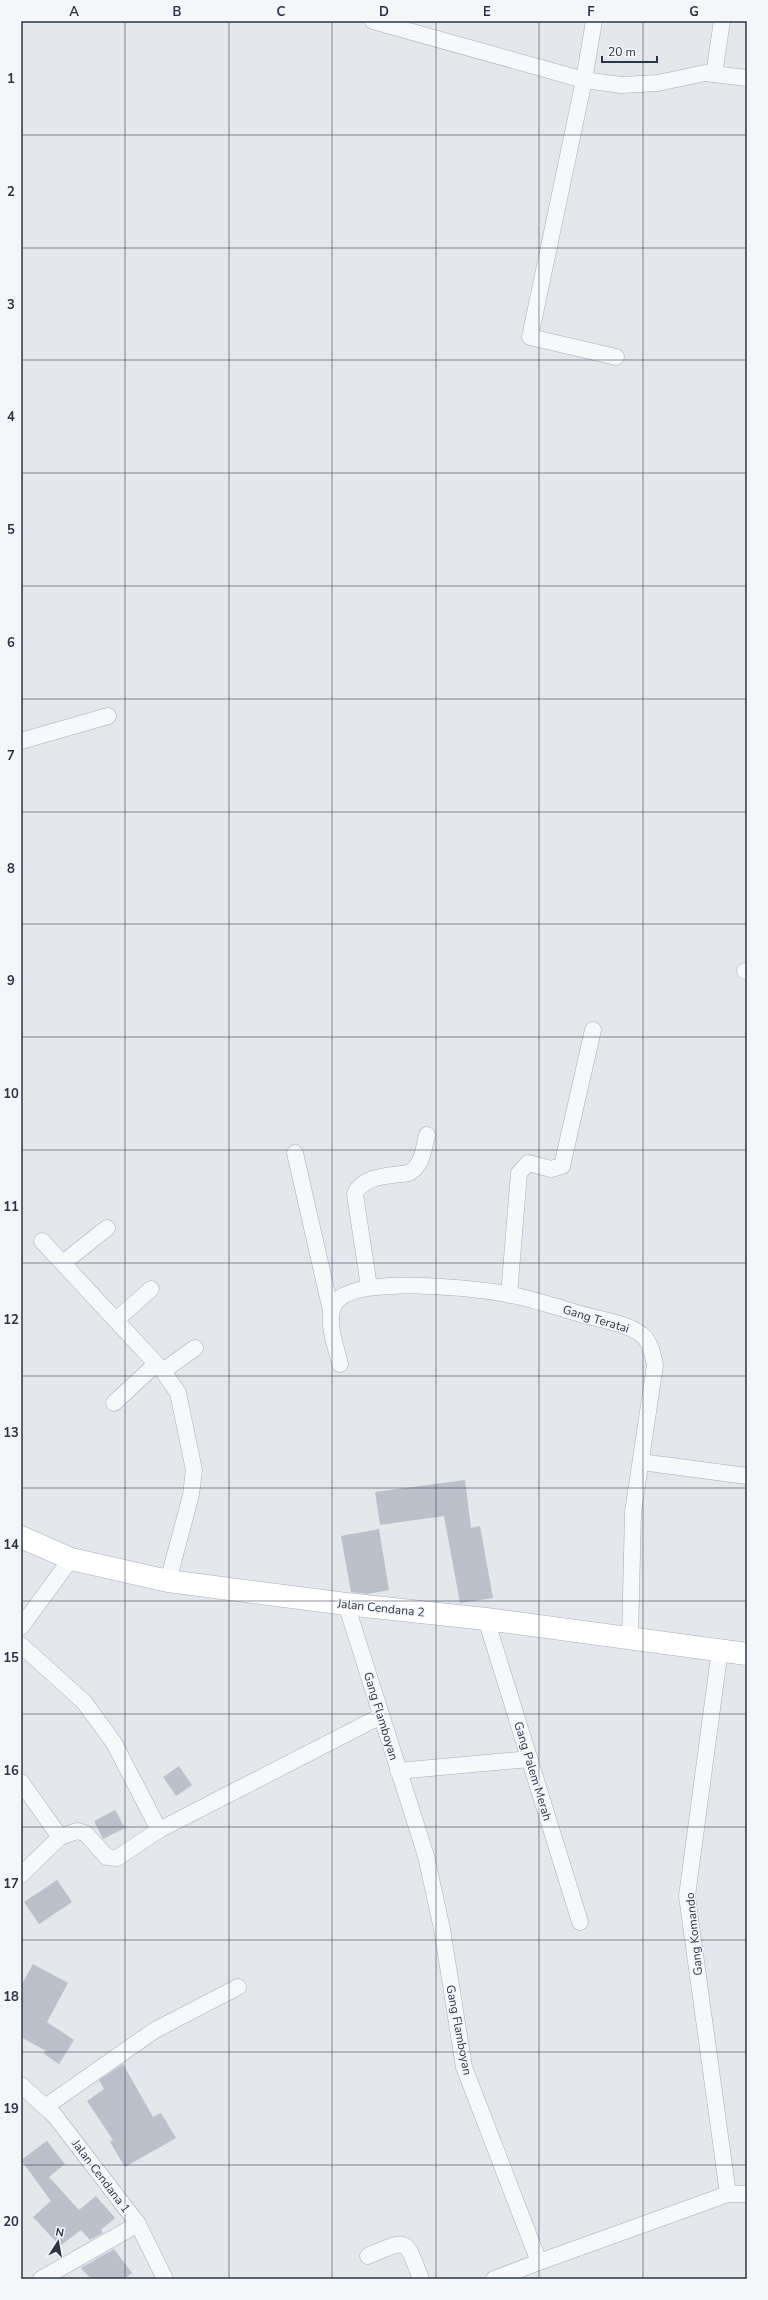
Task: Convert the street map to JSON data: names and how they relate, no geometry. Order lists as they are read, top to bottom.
{
  "streets": {
    "street": [
      "Gang Teratai",
      "Jalan Cendana 2",
      "Gang Flamboyan",
      "Gang Palem Merah",
      "Gang Komando",
      "Jalan Cendana 1"
    ]
  },
  "crossings": [
    ["Gang Teratai", "Jalan Cendana 2"],
    ["Jalan Cendana 2", "Gang Flamboyan"],
    ["Jalan Cendana 2", "Gang Palem Merah"],
    ["Jalan Cendana 2", "Gang Komando"]
  ],
  "scale_bar": "20 m",
  "north": "top",
  "grid": {
    "columns": [
      "A",
      "B",
      "C",
      "D",
      "E",
      "F",
      "G"
    ],
    "rows": [
      "1",
      "2",
      "3",
      "4",
      "5",
      "6",
      "7",
      "8",
      "9",
      "10",
      "11",
      "12",
      "13",
      "14",
      "15",
      "16",
      "17",
      "18",
      "19",
      "20"
    ]
  }
}
